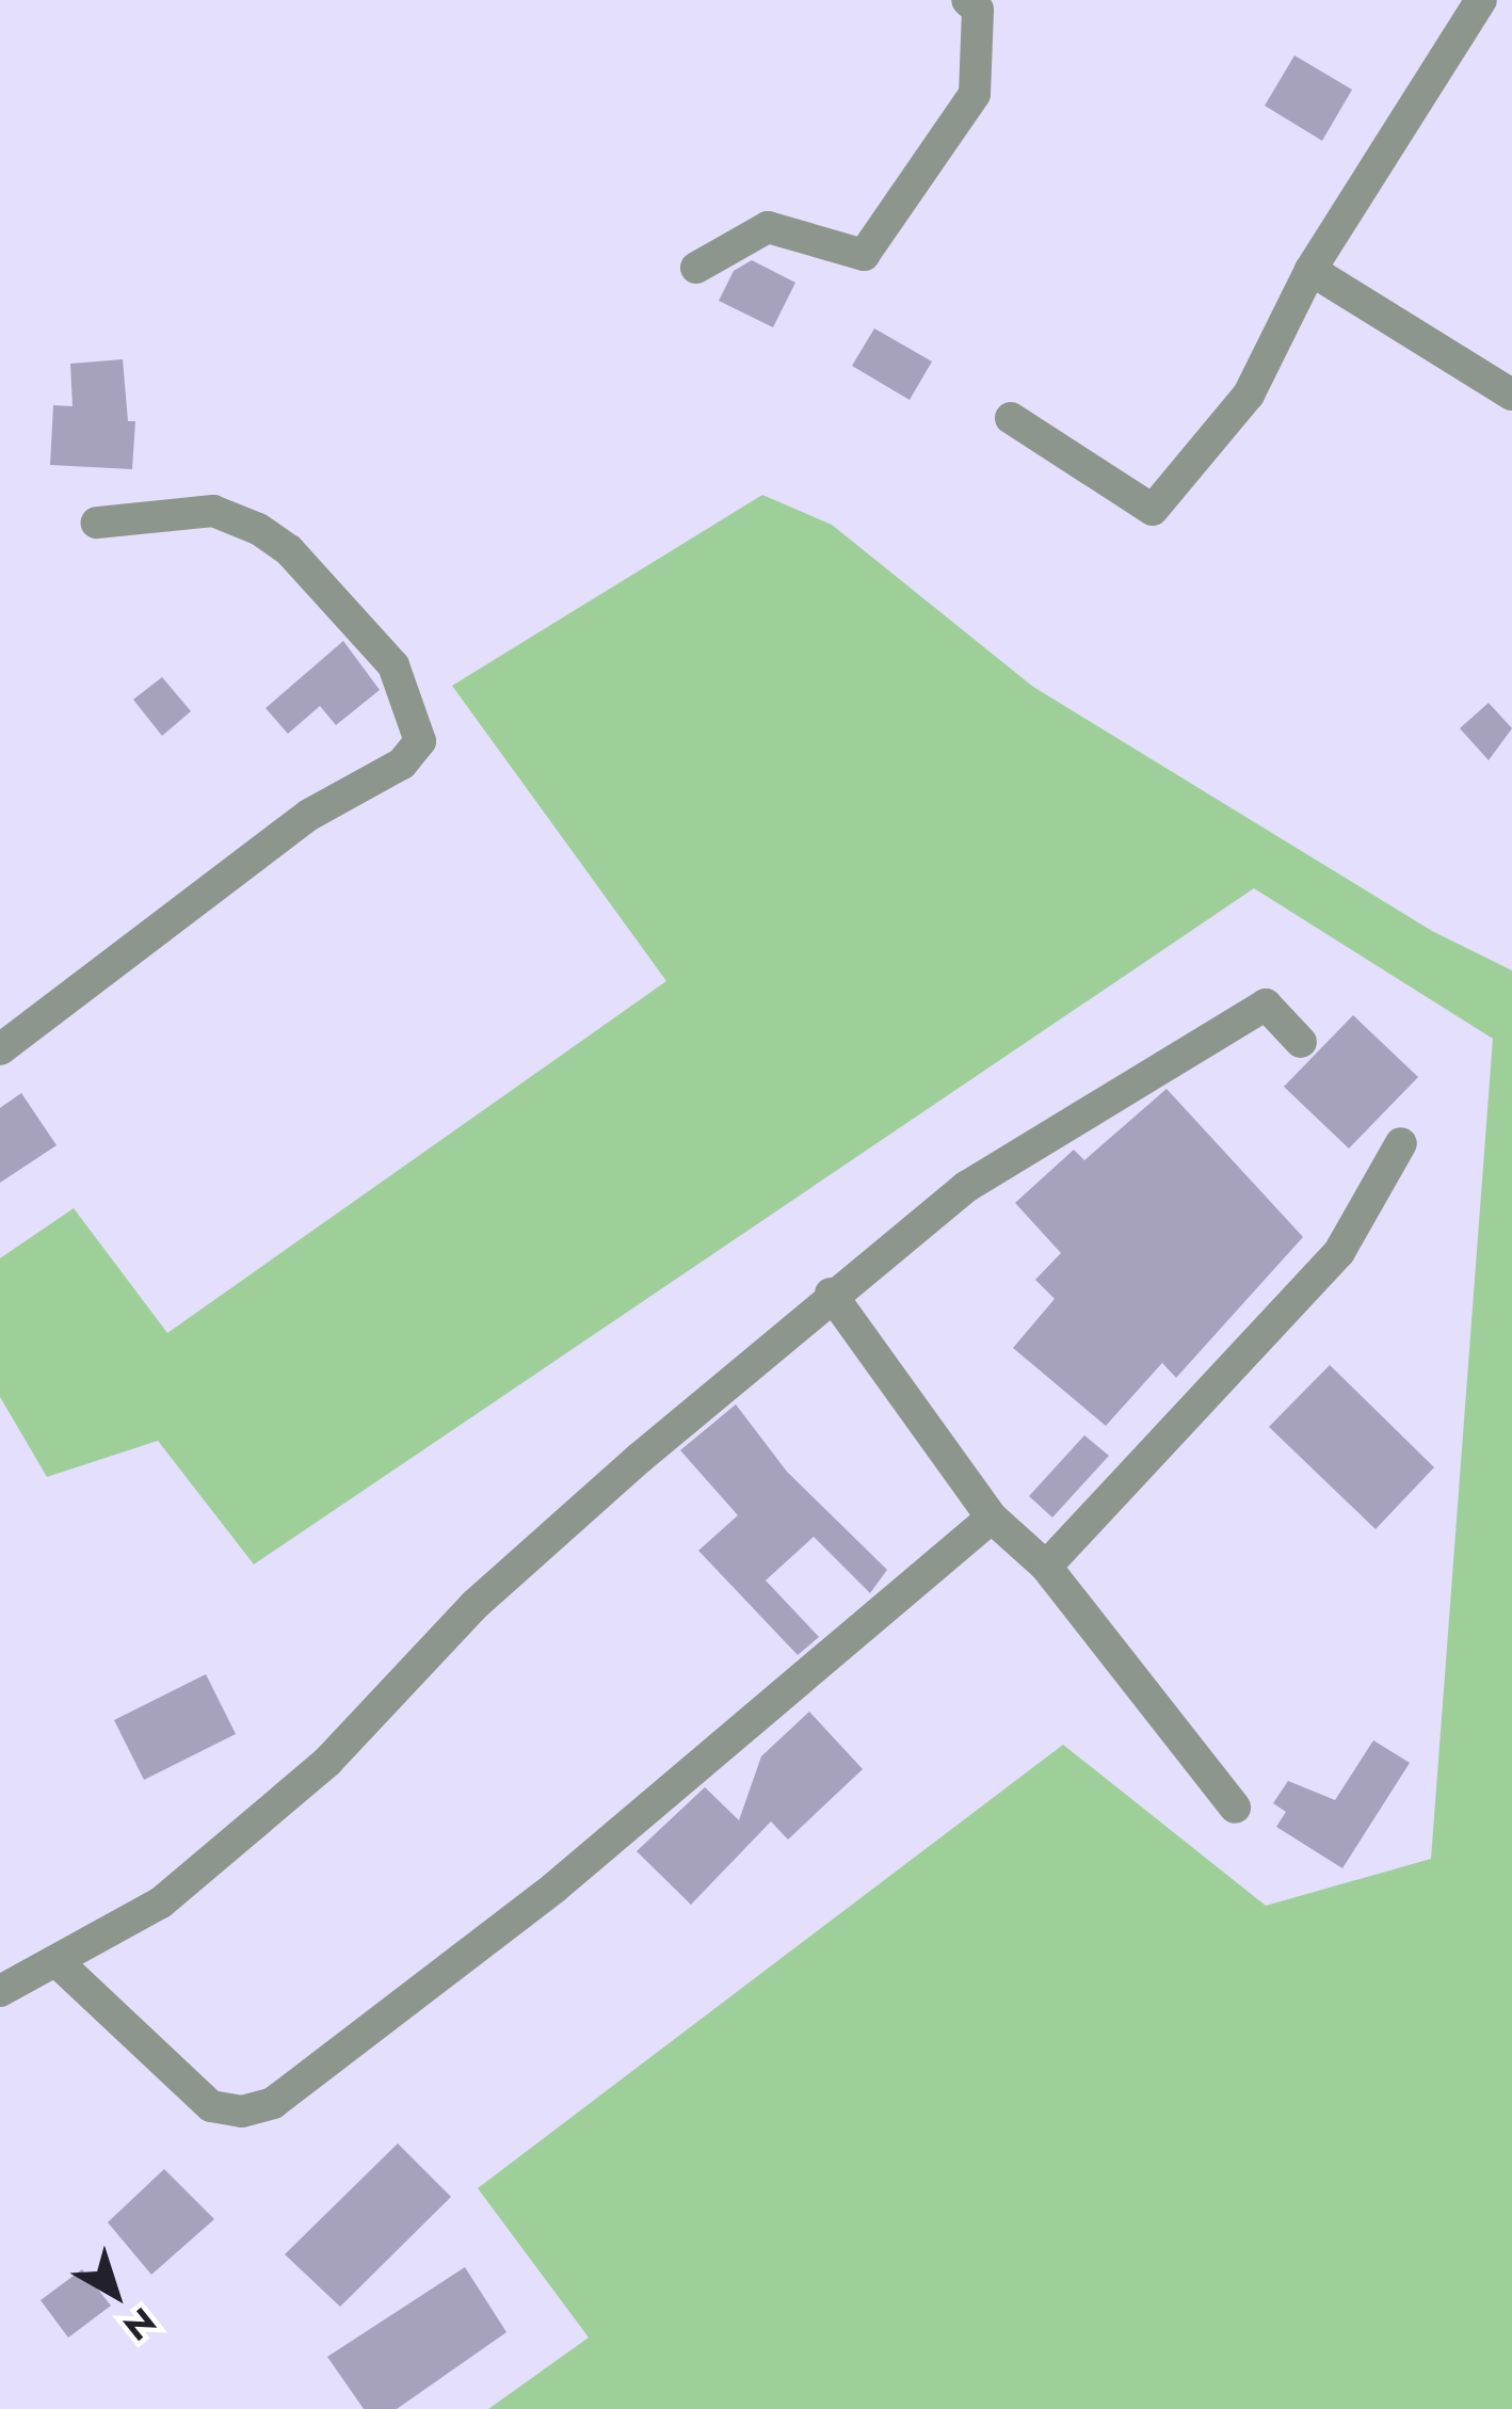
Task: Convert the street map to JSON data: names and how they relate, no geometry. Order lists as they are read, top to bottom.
{
  "north": "bottom right"
}
